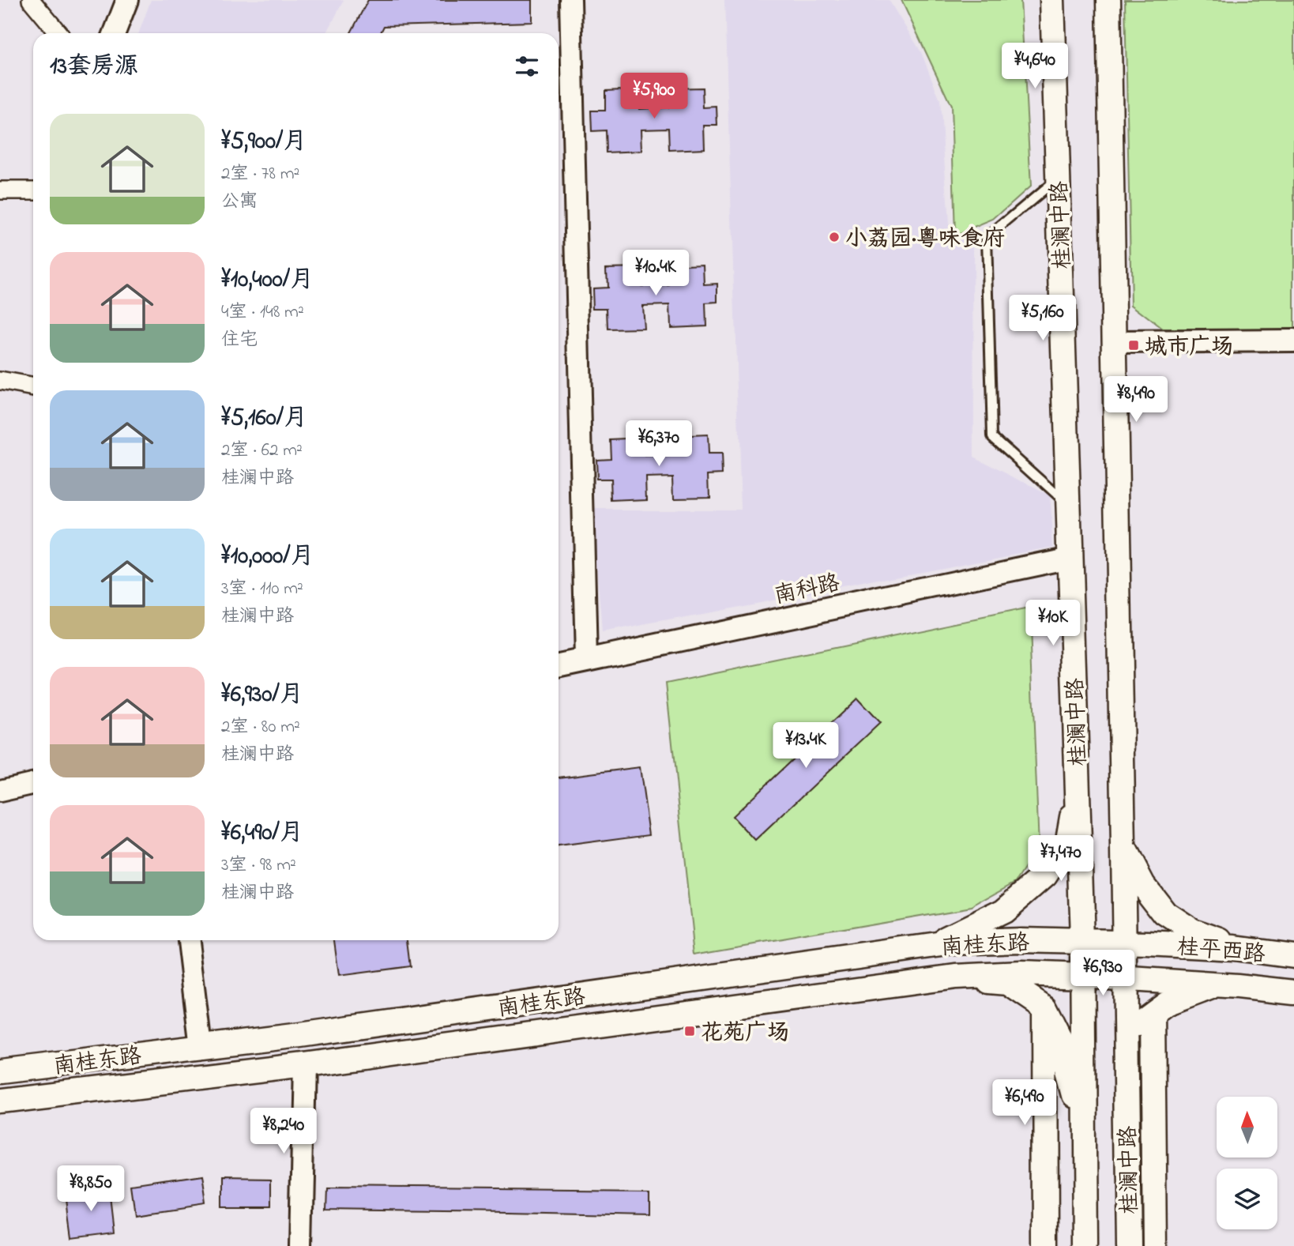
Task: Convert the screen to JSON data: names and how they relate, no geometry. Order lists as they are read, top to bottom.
{
  "streets": {
    "main road": ["桂澜中路", "南桂东路", "桂平西路"],
    "street": ["南科路"]
  },
  "crossings": [
    ["桂澜中路", "南科路"],
    ["桂澜中路", "南桂东路"],
    ["桂澜中路", "桂平西路"],
    ["南桂东路", "桂平西路"]
  ],
  "places": {
    "other": ["小荔园·粤味食府"],
    "transit": ["城市广场", "花苑广场"]
  },
  "north": "top",
  "page": {
    "heading": "13套房源",
    "price": [
      "¥4,640",
      "¥5,900",
      "¥10.4K",
      "¥5,160",
      "¥8,490",
      "¥6,370",
      "¥10K",
      "¥13.4K",
      "¥7,470",
      "¥6,930",
      "¥6,490",
      "¥8,240",
      "¥8,850"
    ],
    "list": [
      {
        "name": "¥5,900/月",
        "note": "2室 · 78 m² · 公寓"
      },
      {
        "name": "¥10,400/月",
        "note": "4室 · 148 m² · 住宅"
      },
      {
        "name": "¥5,160/月",
        "note": "2室 · 62 m² · 桂澜中路"
      },
      {
        "name": "¥10,000/月",
        "note": "3室 · 110 m² · 桂澜中路"
      },
      {
        "name": "¥6,930/月",
        "note": "2室 · 80 m² · 桂澜中路"
      },
      {
        "name": "¥6,490/月",
        "note": "3室 · 98 m² · 桂澜中路"
      }
    ]
  }
}
